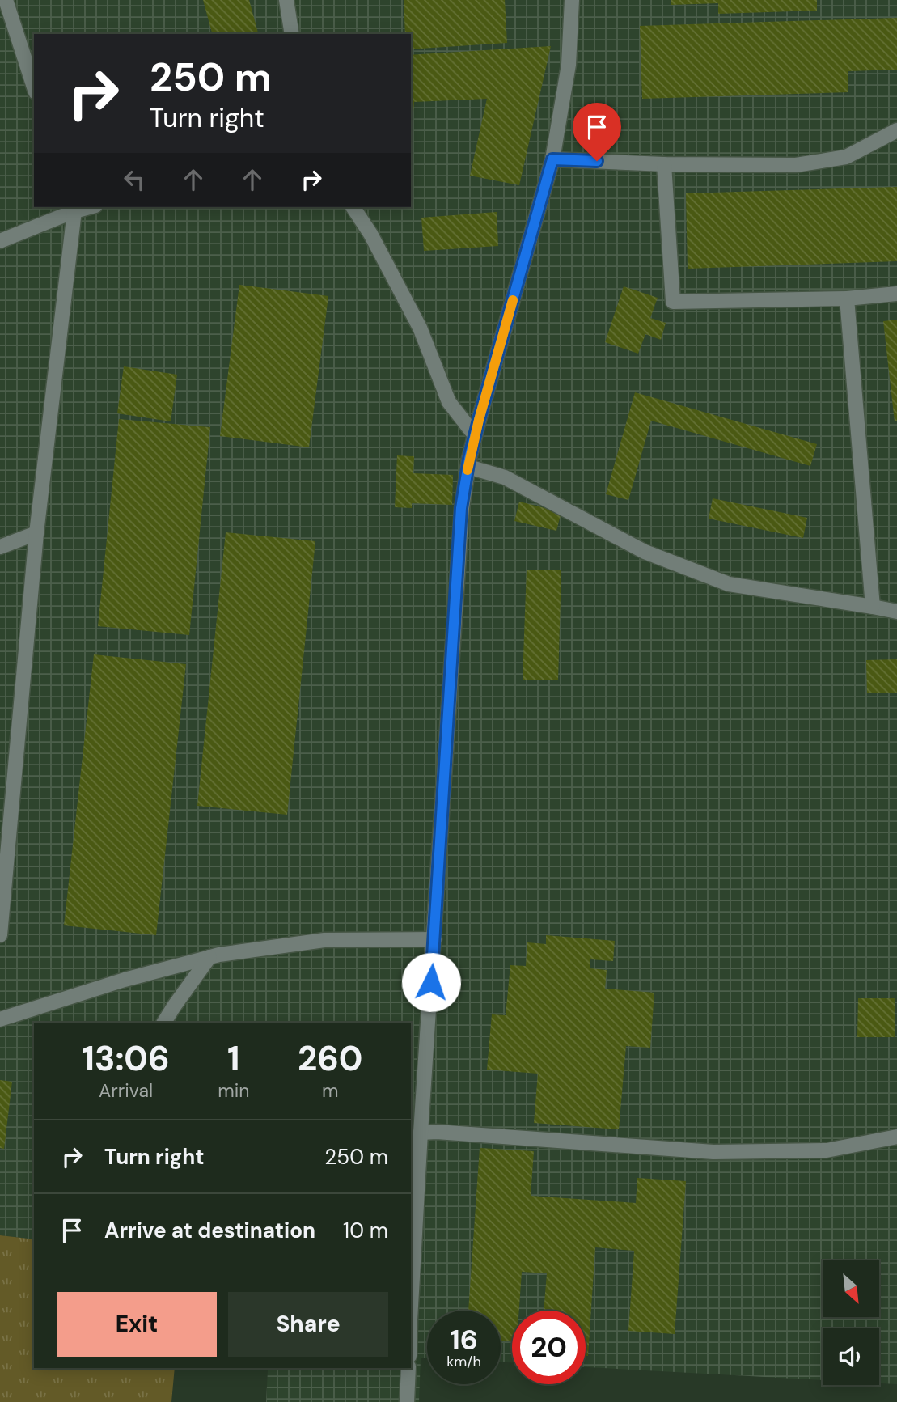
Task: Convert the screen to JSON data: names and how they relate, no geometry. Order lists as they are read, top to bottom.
{
  "north": "bottom right",
  "page": {
    "turn": ["250 m", "Turn right"],
    "eta": [
      "13:06",
      "Arrival",
      "1",
      "min",
      "260",
      "m"
    ],
    "list": [
      {
        "name": "Turn right",
        "value": "250 m"
      },
      {
        "name": "Arrive at destination",
        "value": "10 m"
      }
    ],
    "buttons": ["Exit", "Share"],
    "speed": "16 km/h",
    "limit": "20"
  }
}
